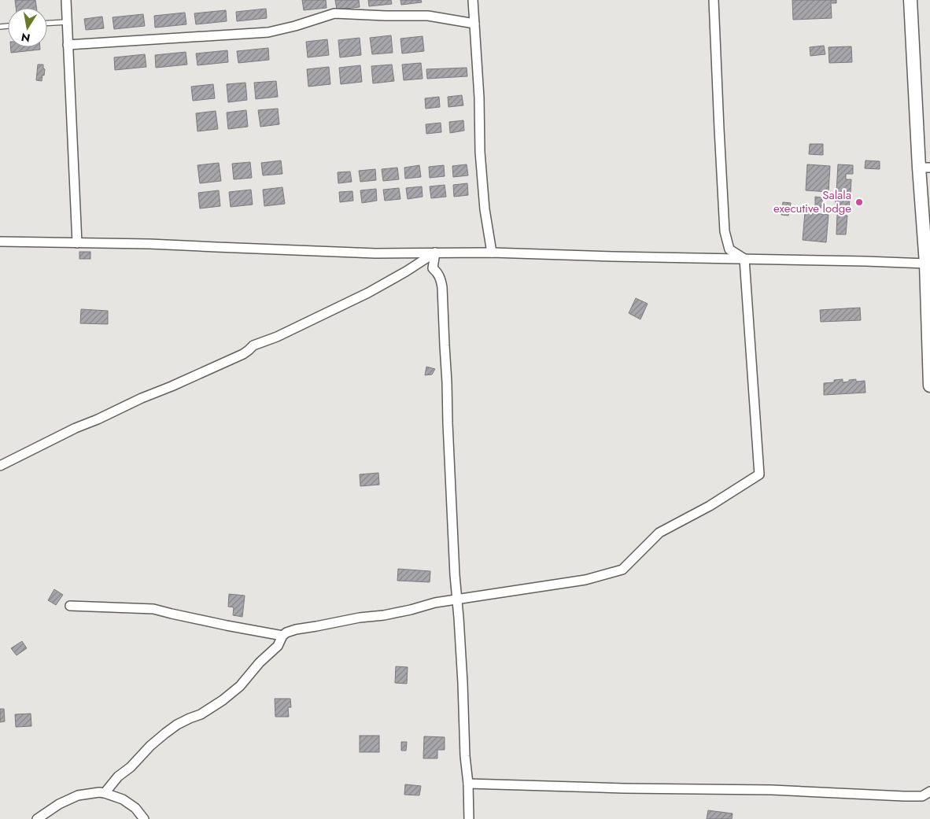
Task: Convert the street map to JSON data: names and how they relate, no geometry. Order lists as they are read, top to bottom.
{
  "places": ["Salala executive lodge"],
  "north": "bottom"
}
